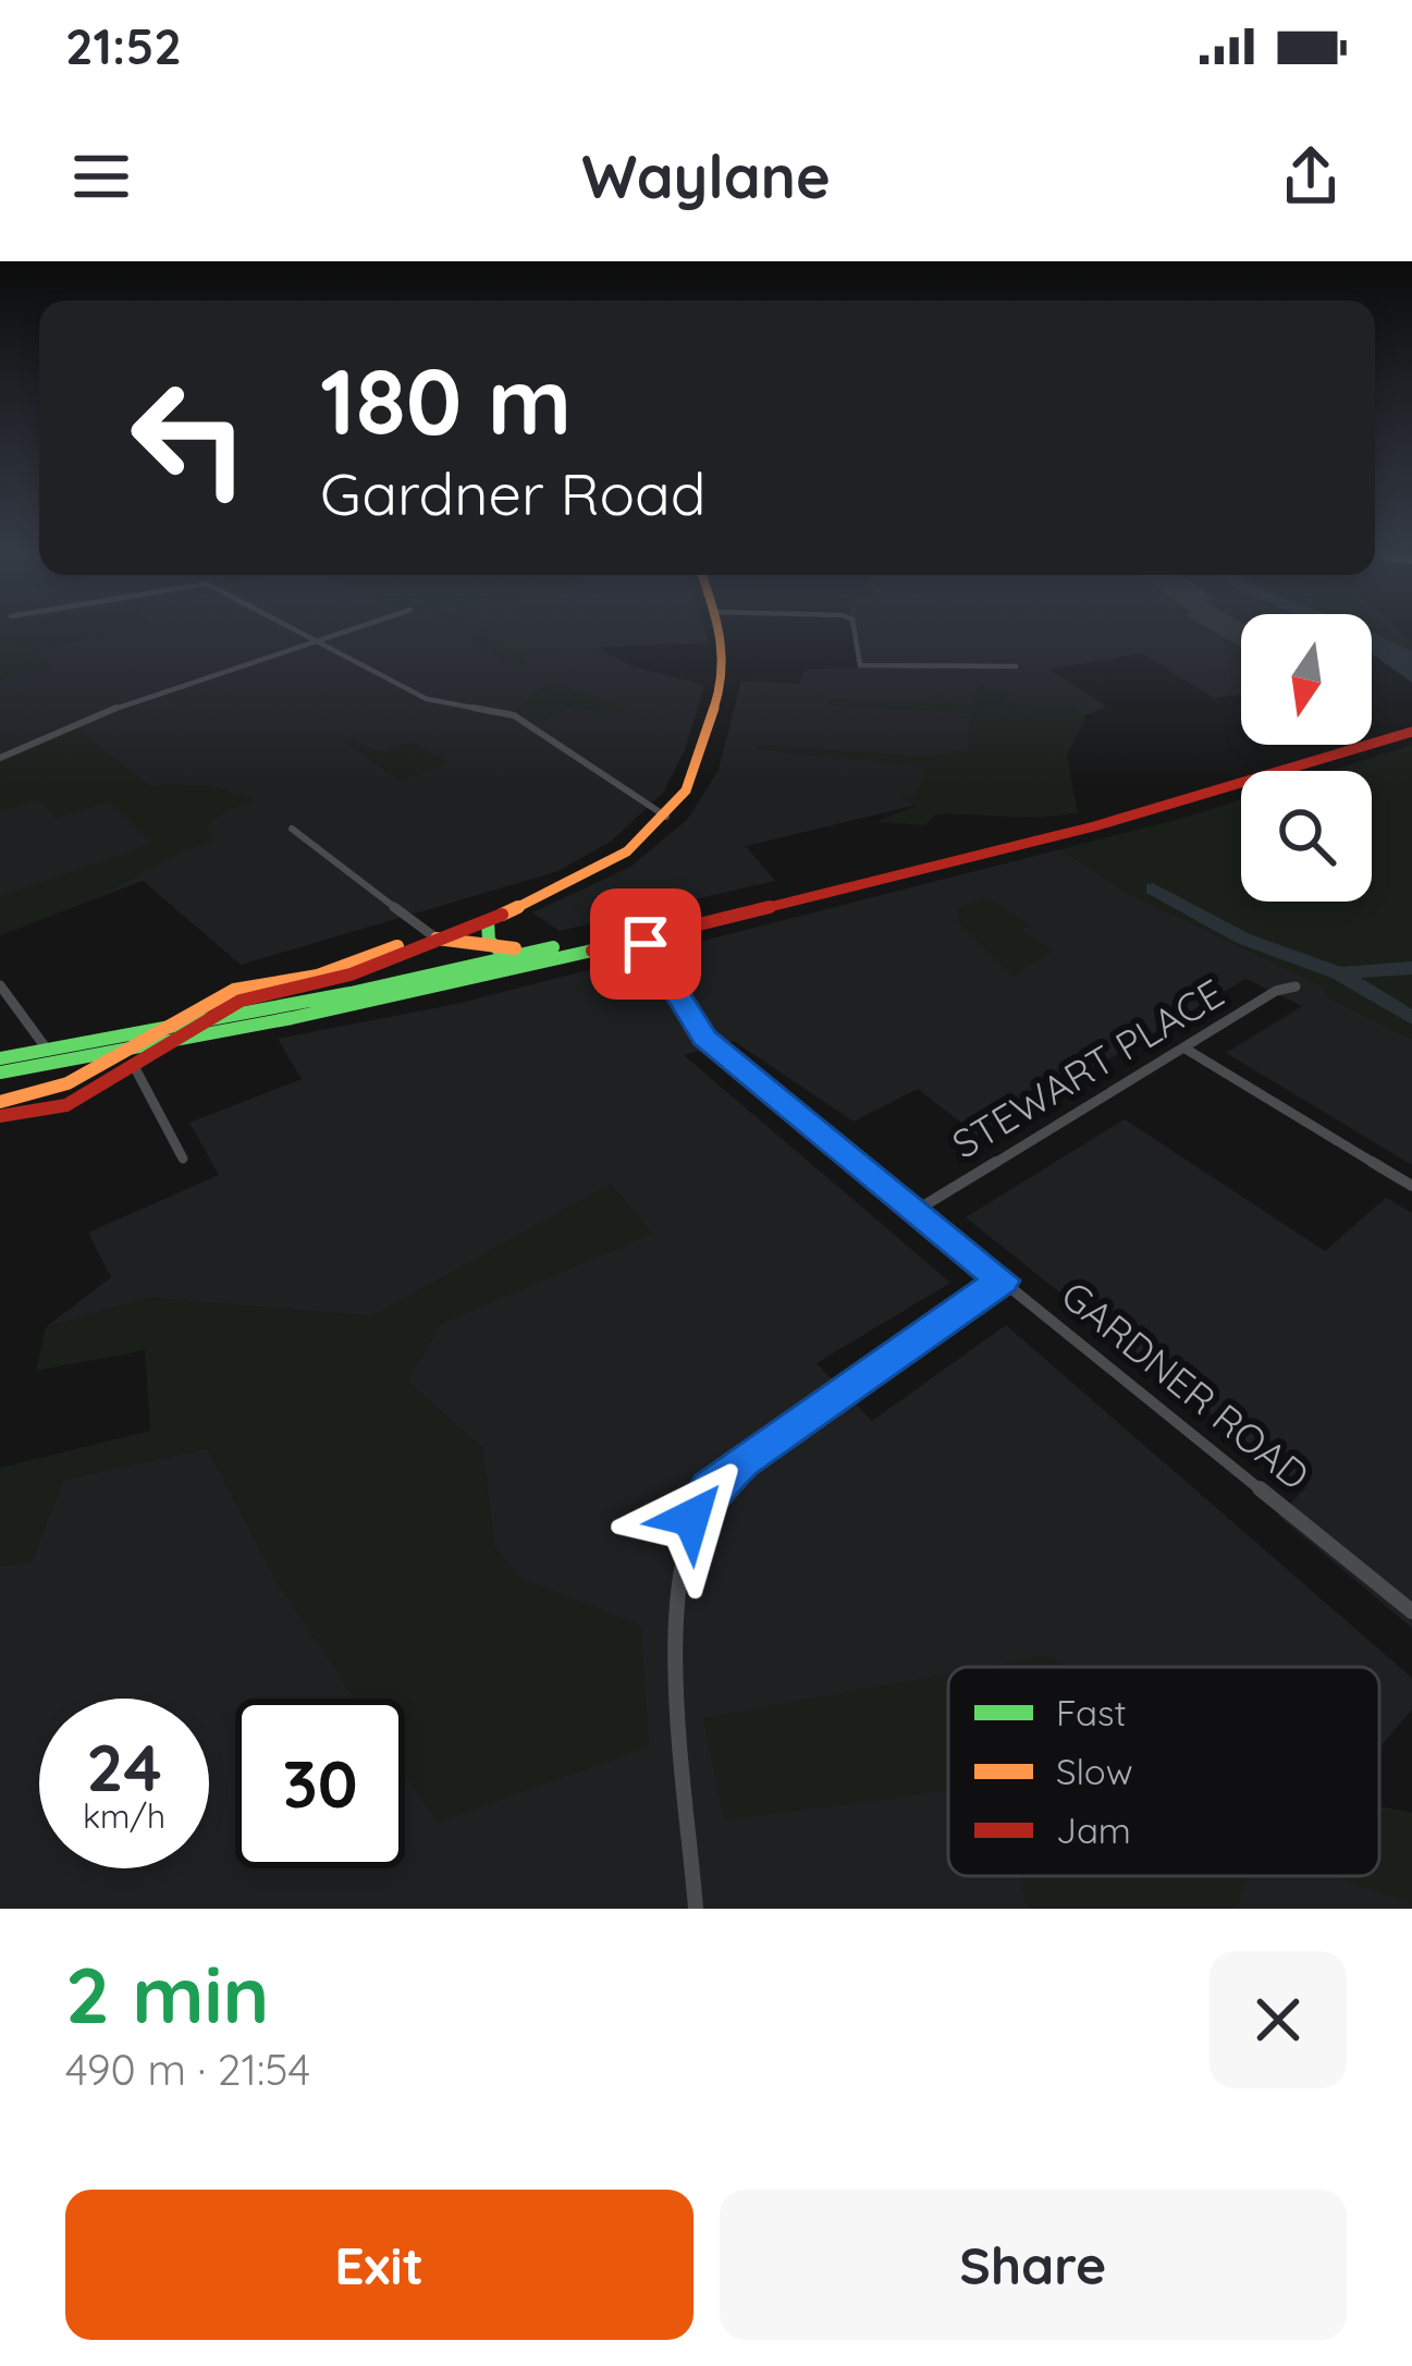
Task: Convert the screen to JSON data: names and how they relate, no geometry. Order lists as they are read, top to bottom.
{
  "streets": {
    "street": ["STEWART PLACE", "GARDNER ROAD"]
  },
  "crossings": [
    ["STEWART PLACE", "GARDNER ROAD"]
  ],
  "legend": ["Fast", "Slow", "Jam"],
  "north": "bottom",
  "page": {
    "status": "21:52",
    "header": "Waylane",
    "turn": ["180 m", "Gardner Road"],
    "speed": "24 km/h",
    "limit": "30",
    "heading": ["2 min", "490 m · 21:54"],
    "buttons": ["Exit", "Share"]
  }
}
